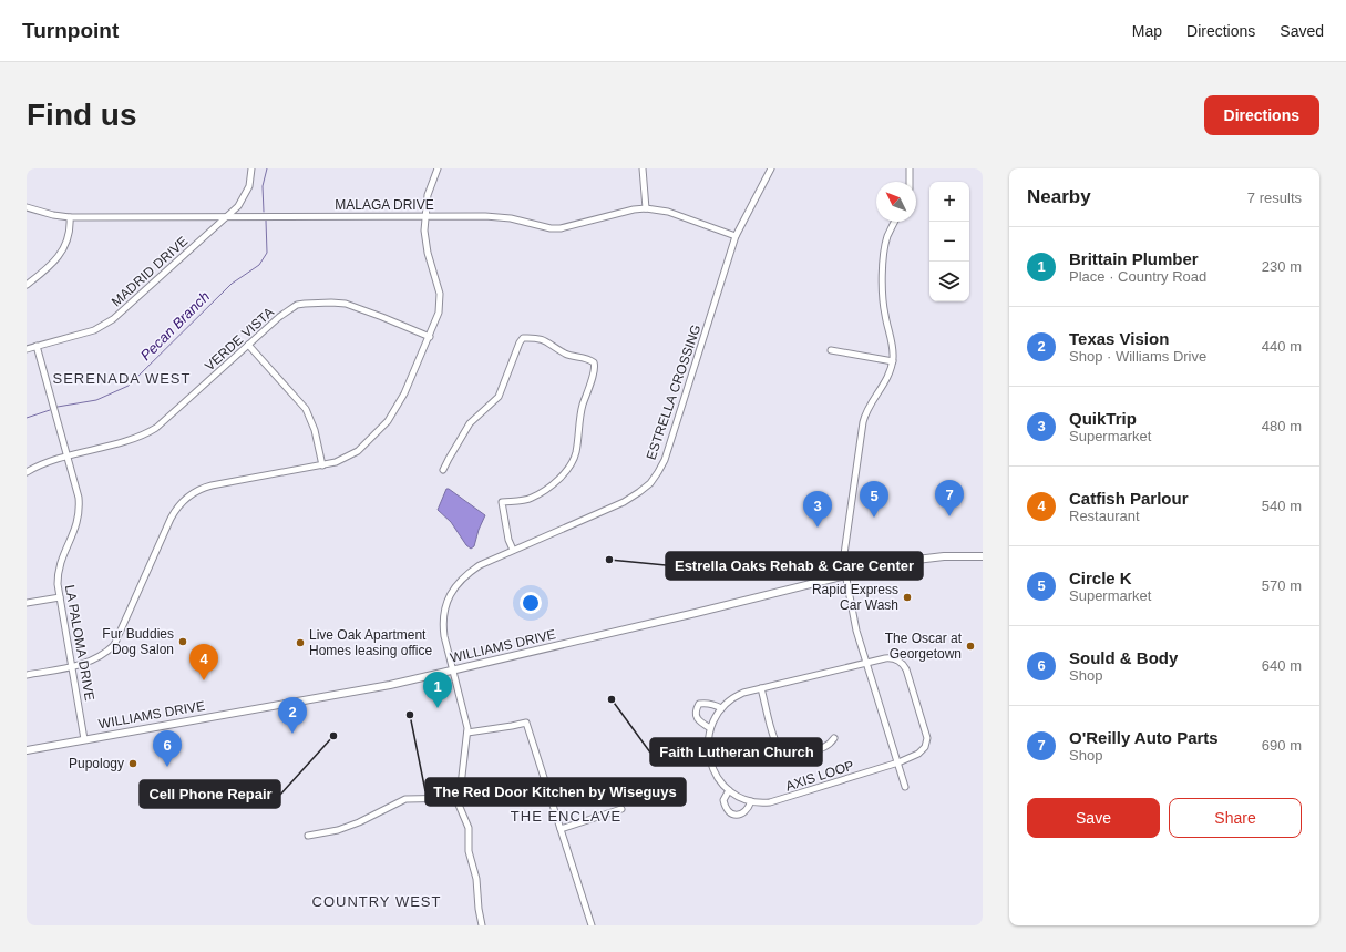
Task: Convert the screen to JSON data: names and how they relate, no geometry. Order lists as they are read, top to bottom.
{
  "streets": {
    "main road": ["WILLIAMS DRIVE"],
    "street": [
      "MALAGA DRIVE",
      "MADRID DRIVE",
      "VERDE VISTA",
      "ESTRELLA CROSSING",
      "LA PALOMA DRIVE",
      "AXIS LOOP"
    ]
  },
  "crossings": [
    ["MALAGA DRIVE", "MADRID DRIVE"],
    ["MALAGA DRIVE", "ESTRELLA CROSSING"],
    ["MADRID DRIVE", "LA PALOMA DRIVE"],
    ["VERDE VISTA", "LA PALOMA DRIVE"],
    ["ESTRELLA CROSSING", "WILLIAMS DRIVE"],
    ["LA PALOMA DRIVE", "WILLIAMS DRIVE"]
  ],
  "districts": ["SERENADA WEST", "THE ENCLAVE", "COUNTRY WEST"],
  "water": ["Pecan Branch"],
  "places": [
    "Estrella Oaks Rehab & Care Center",
    "Rapid Express Car Wash",
    "Fur Buddies Dog Salon",
    "Live Oak Apartment Homes leasing office",
    "The Oscar at Georgetown",
    "Faith Lutheran Church",
    "The Red Door Kitchen by Wiseguys",
    "Cell Phone Repair",
    "Pupology"
  ],
  "north": "top left",
  "page": {
    "header": "Turnpoint",
    "nav": ["Map", "Directions", "Saved"],
    "buttons": [
      "Directions",
      ["Save", "Share"]
    ],
    "title": "Find us",
    "heading": ["Nearby", "7 results"],
    "map_buttons": ["+", "−"],
    "list": [
      {
        "mark": "1",
        "name": "Brittain Plumber",
        "note": "Place · Country Road",
        "value": "230 m"
      },
      {
        "mark": "2",
        "name": "Texas Vision",
        "note": "Shop · Williams Drive",
        "value": "440 m"
      },
      {
        "mark": "3",
        "name": "QuikTrip",
        "note": "Supermarket",
        "value": "480 m"
      },
      {
        "mark": "4",
        "name": "Catfish Parlour",
        "note": "Restaurant",
        "value": "540 m"
      },
      {
        "mark": "5",
        "name": "Circle K",
        "note": "Supermarket",
        "value": "570 m"
      },
      {
        "mark": "6",
        "name": "Sould & Body",
        "note": "Shop",
        "value": "640 m"
      },
      {
        "mark": "7",
        "name": "O'Reilly Auto Parts",
        "note": "Shop",
        "value": "690 m"
      }
    ],
    "pins": [
      "7",
      "5",
      "3",
      "4",
      "1",
      "2",
      "6"
    ]
  }
}
